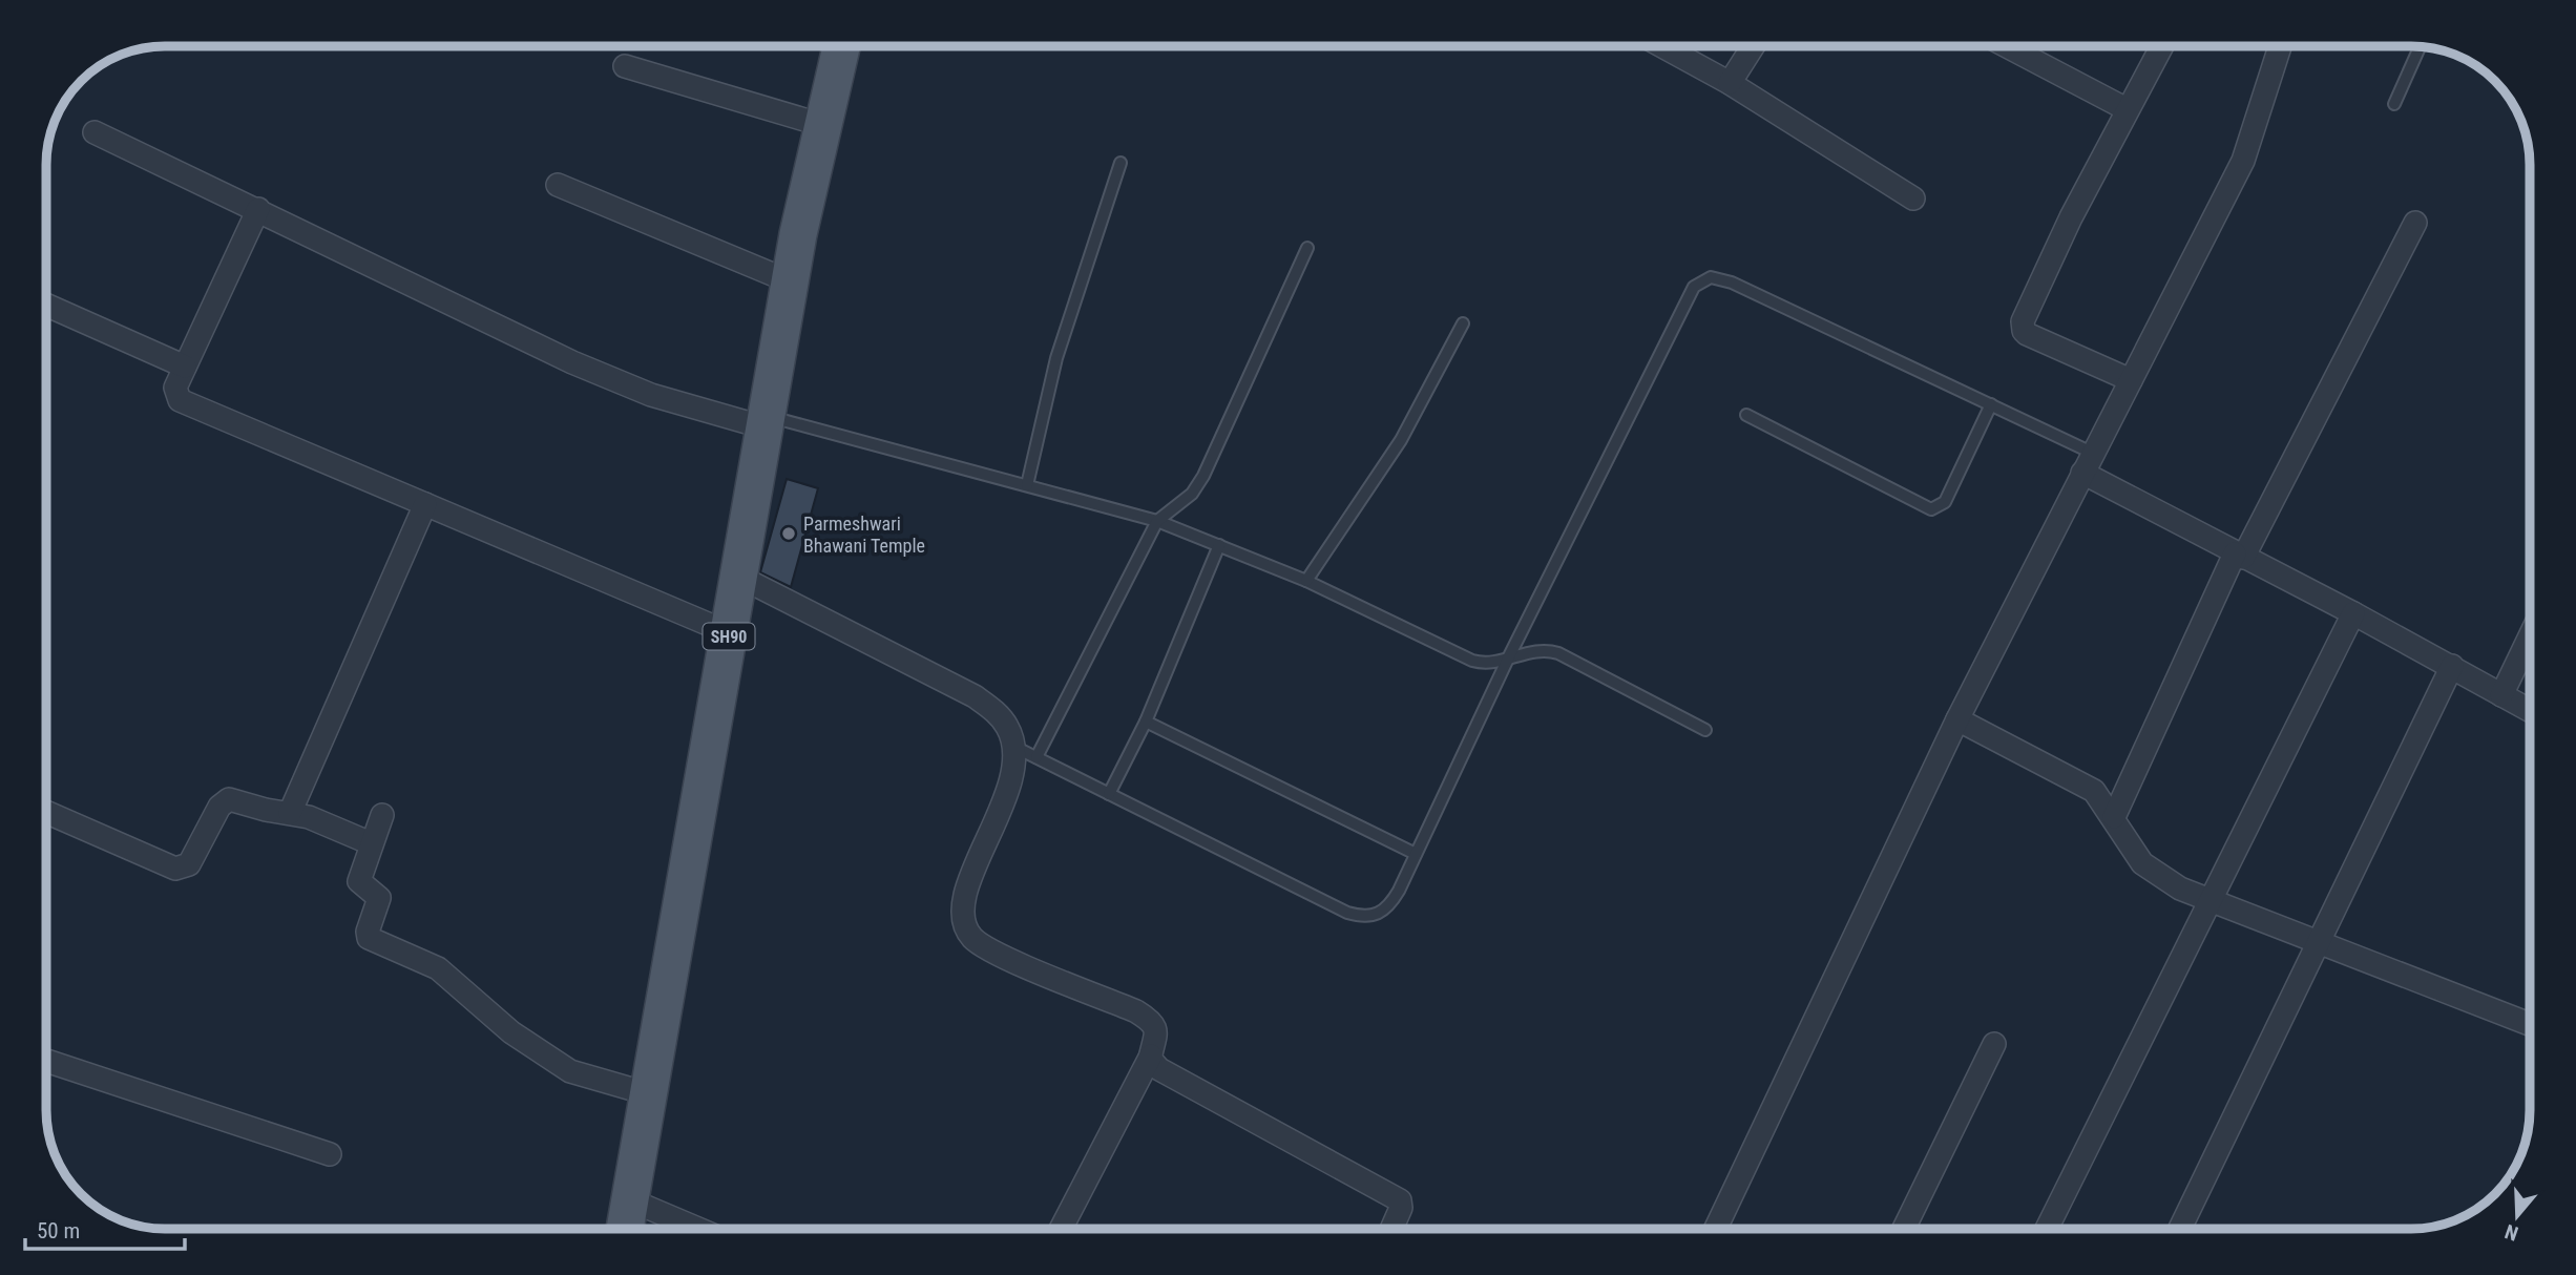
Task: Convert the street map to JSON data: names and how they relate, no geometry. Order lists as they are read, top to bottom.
{
  "streets": {
    "main road": ["SH90"]
  },
  "places": ["Parmeshwari Bhawani Temple"],
  "scale_bar": "50 m",
  "north": "bottom"
}
